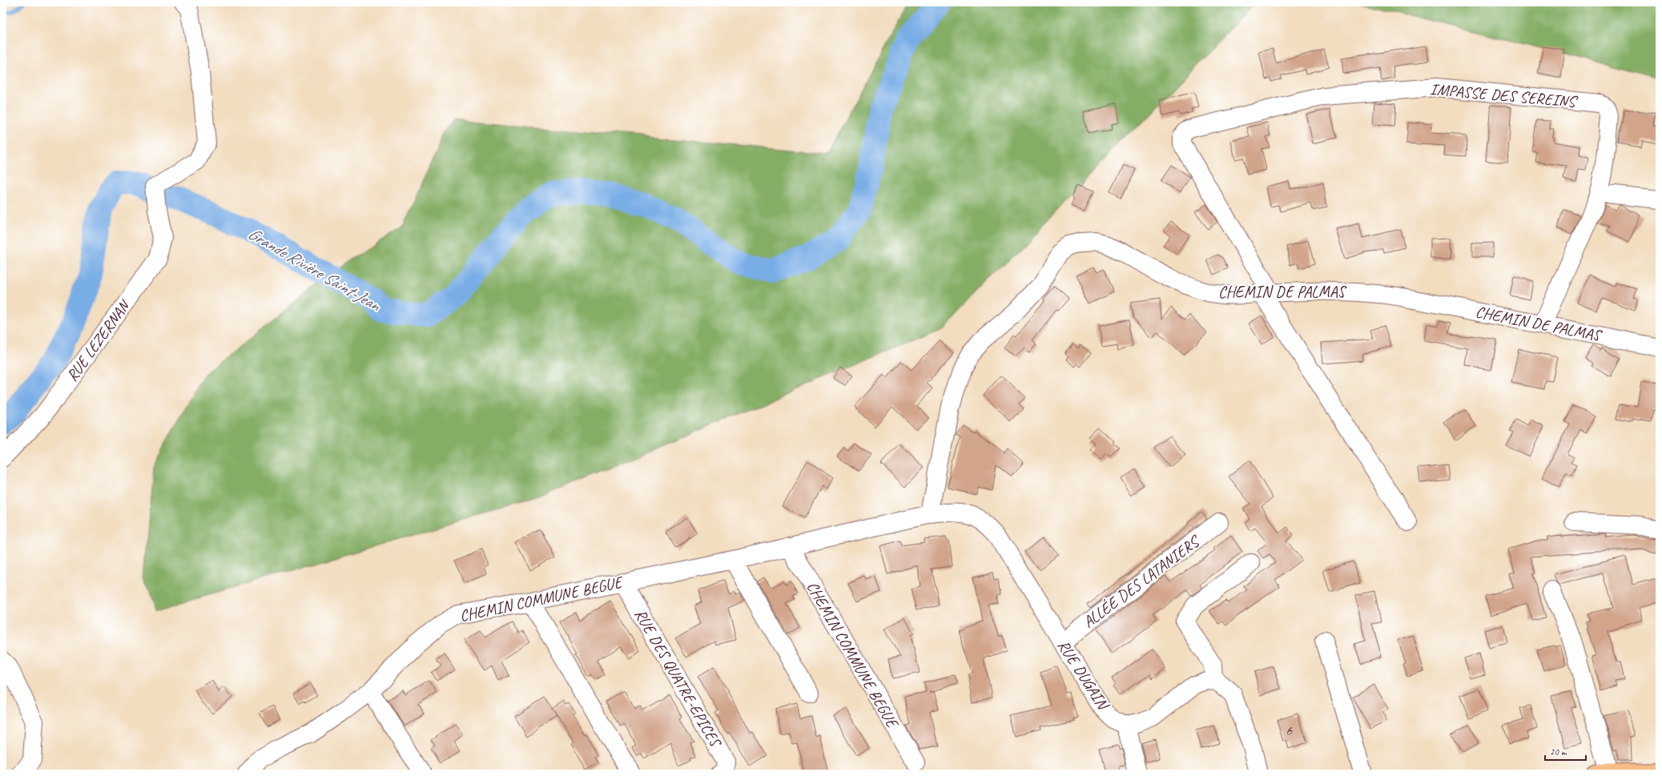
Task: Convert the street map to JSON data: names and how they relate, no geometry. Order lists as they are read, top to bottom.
{
  "streets": {
    "street": [
      "IMPASSE DES SEREINS",
      "CHEMIN DE PALMAS",
      "RUE LEZERNAN",
      "ALLÉE DES LATANIERS",
      "CHEMIN COMMUNE BEGUE",
      "RUE DUGAIN",
      "RUE DES QUATRE-EPICES"
    ]
  },
  "crossings": [
    ["IMPASSE DES SEREINS", "CHEMIN DE PALMAS"],
    ["CHEMIN DE PALMAS", "CHEMIN COMMUNE BEGUE"],
    ["CHEMIN DE PALMAS", "RUE DUGAIN"],
    ["ALLÉE DES LATANIERS", "RUE DUGAIN"],
    ["CHEMIN COMMUNE BEGUE", "RUE DUGAIN"],
    ["CHEMIN COMMUNE BEGUE", "RUE DES QUATRE-EPICES"]
  ],
  "water": ["Grande Rivière Saint-Jean"],
  "house_numbers": ["6"],
  "scale_bar": "20 m"
}
